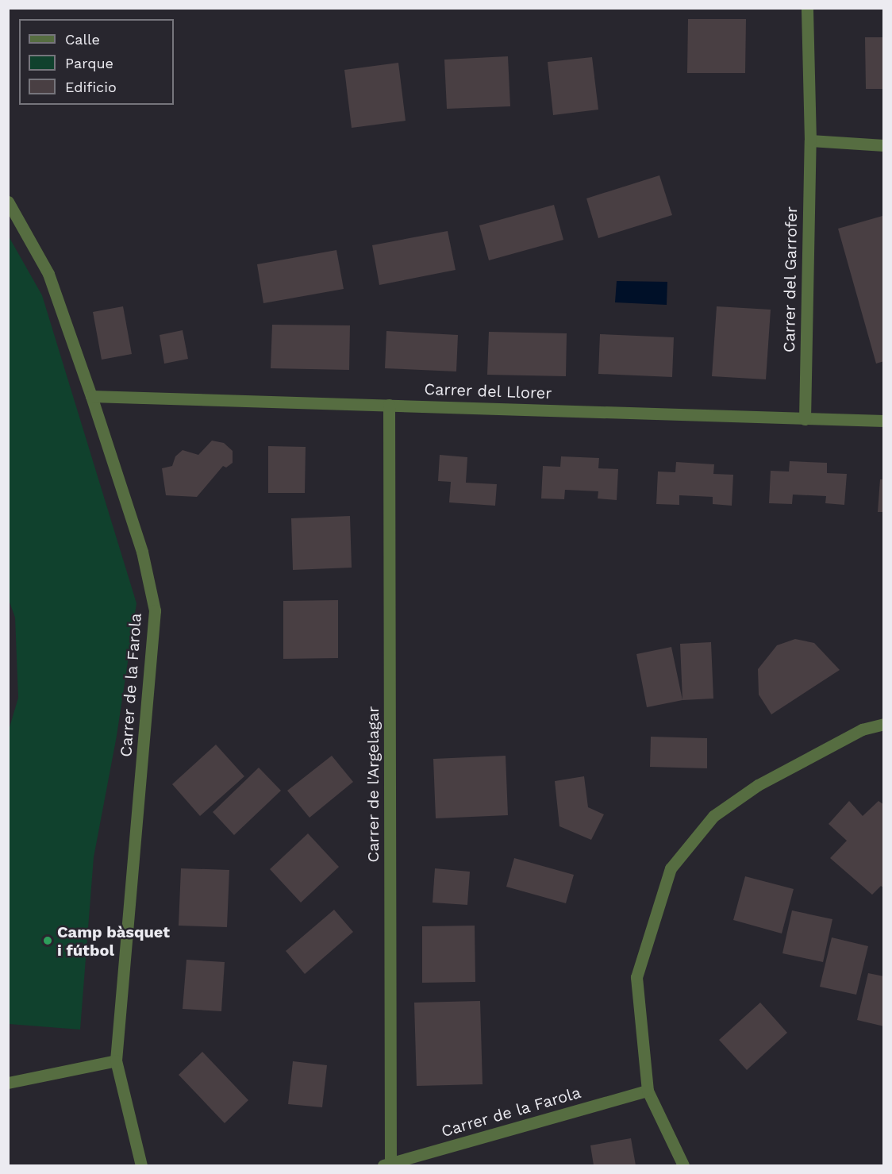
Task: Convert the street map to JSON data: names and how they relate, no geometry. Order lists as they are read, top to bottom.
{
  "streets": {
    "street": [
      "Carrer del Garrofer",
      "Carrer del Llorer",
      "Carrer de la Farola",
      "Carrer de l'Argelagar"
    ]
  },
  "crossings": [
    ["Carrer del Garrofer", "Carrer del Llorer"],
    ["Carrer del Llorer", "Carrer de la Farola"],
    ["Carrer del Llorer", "Carrer de l'Argelagar"],
    ["Carrer de la Farola", "Carrer de l'Argelagar"]
  ],
  "places": ["Camp bàsquet i fútbol"],
  "legend": ["Calle", "Parque", "Edificio"]
}
